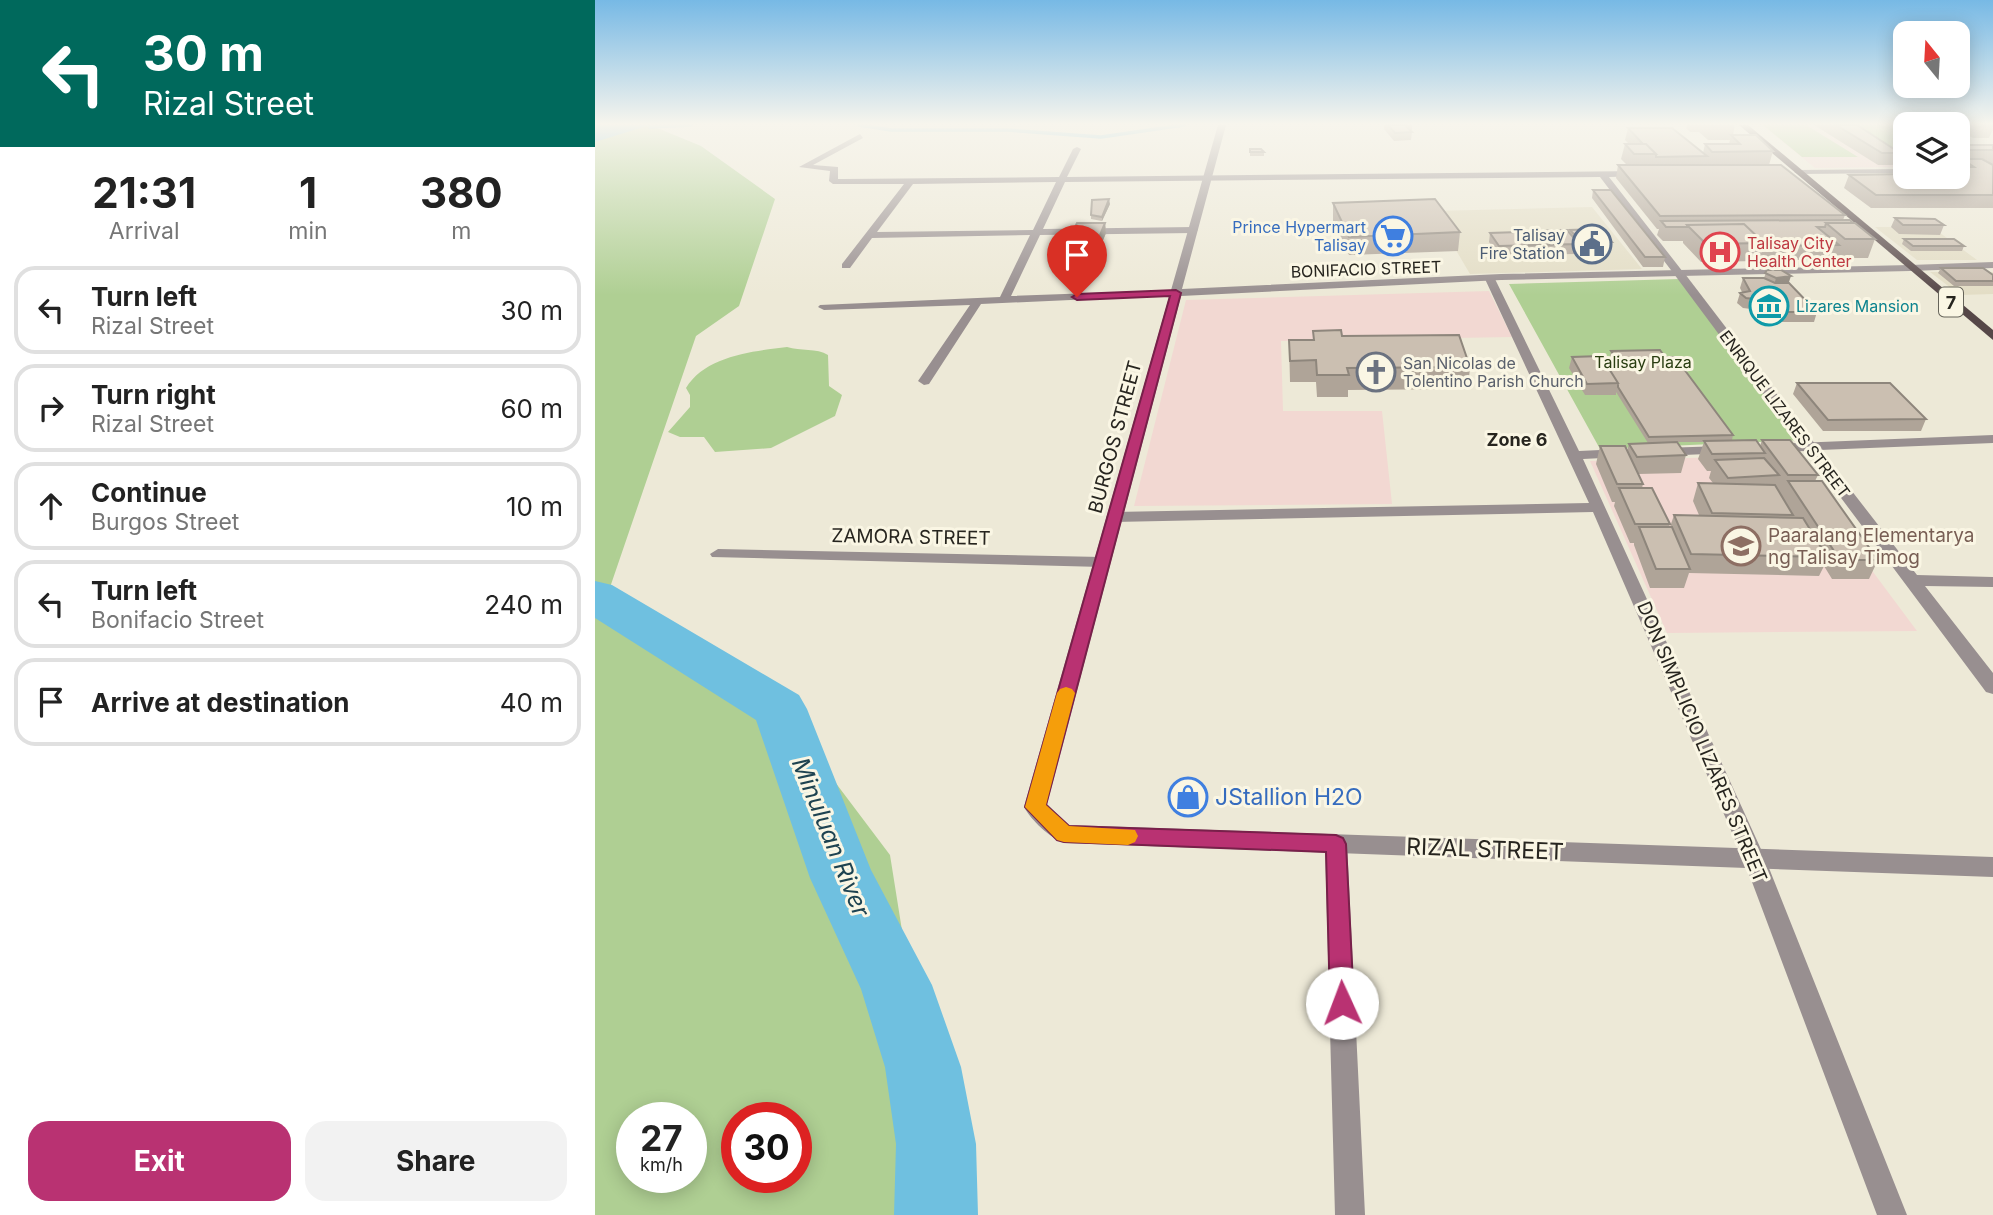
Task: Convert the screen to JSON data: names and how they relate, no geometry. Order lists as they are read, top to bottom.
{
  "streets": {
    "main road": ["7"],
    "street": [
      "BONIFACIO STREET",
      "ENRIQUE LIZARES STREET",
      "BURGOS STREET",
      "ZAMORA STREET",
      "DON SIMPLICIO LIZARES STREET",
      "RIZAL STREET"
    ]
  },
  "crossings": [
    ["BONIFACIO STREET", "7"],
    ["BONIFACIO STREET", "ENRIQUE LIZARES STREET"],
    ["BONIFACIO STREET", "BURGOS STREET"],
    ["BONIFACIO STREET", "DON SIMPLICIO LIZARES STREET"],
    ["BURGOS STREET", "ZAMORA STREET"],
    ["BURGOS STREET", "RIZAL STREET"],
    ["DON SIMPLICIO LIZARES STREET", "RIZAL STREET"]
  ],
  "districts": ["Zone 6"],
  "water": ["Minuluan River"],
  "parks": ["Talisay Plaza"],
  "places": {
    "supermarket": ["Prince Hypermart Talisay"],
    "public building": ["Talisay Fire Station"],
    "hospital": ["Talisay City Health Center"],
    "museum": ["Lizares Mansion"],
    "church": ["San Nicolas de Tolentino Parish Church"],
    "school or university": ["Paaralang Elementarya ng Talisay Timog"],
    "shop": ["JStallion H2O"]
  },
  "north": "top",
  "page": {
    "turn": ["30 m", "Rizal Street"],
    "eta": [
      "21:31",
      "Arrival",
      "1",
      "min",
      "380",
      "m"
    ],
    "list": [
      {
        "name": "Turn left",
        "note": "Rizal Street",
        "value": "30 m"
      },
      {
        "name": "Turn right",
        "note": "Rizal Street",
        "value": "60 m"
      },
      {
        "name": "Continue",
        "note": "Burgos Street",
        "value": "10 m"
      },
      {
        "name": "Turn left",
        "note": "Bonifacio Street",
        "value": "240 m"
      },
      {
        "name": "Arrive at destination",
        "value": "40 m"
      }
    ],
    "speed": "27 km/h",
    "limit": "30",
    "buttons": ["Exit", "Share"]
  }
}
